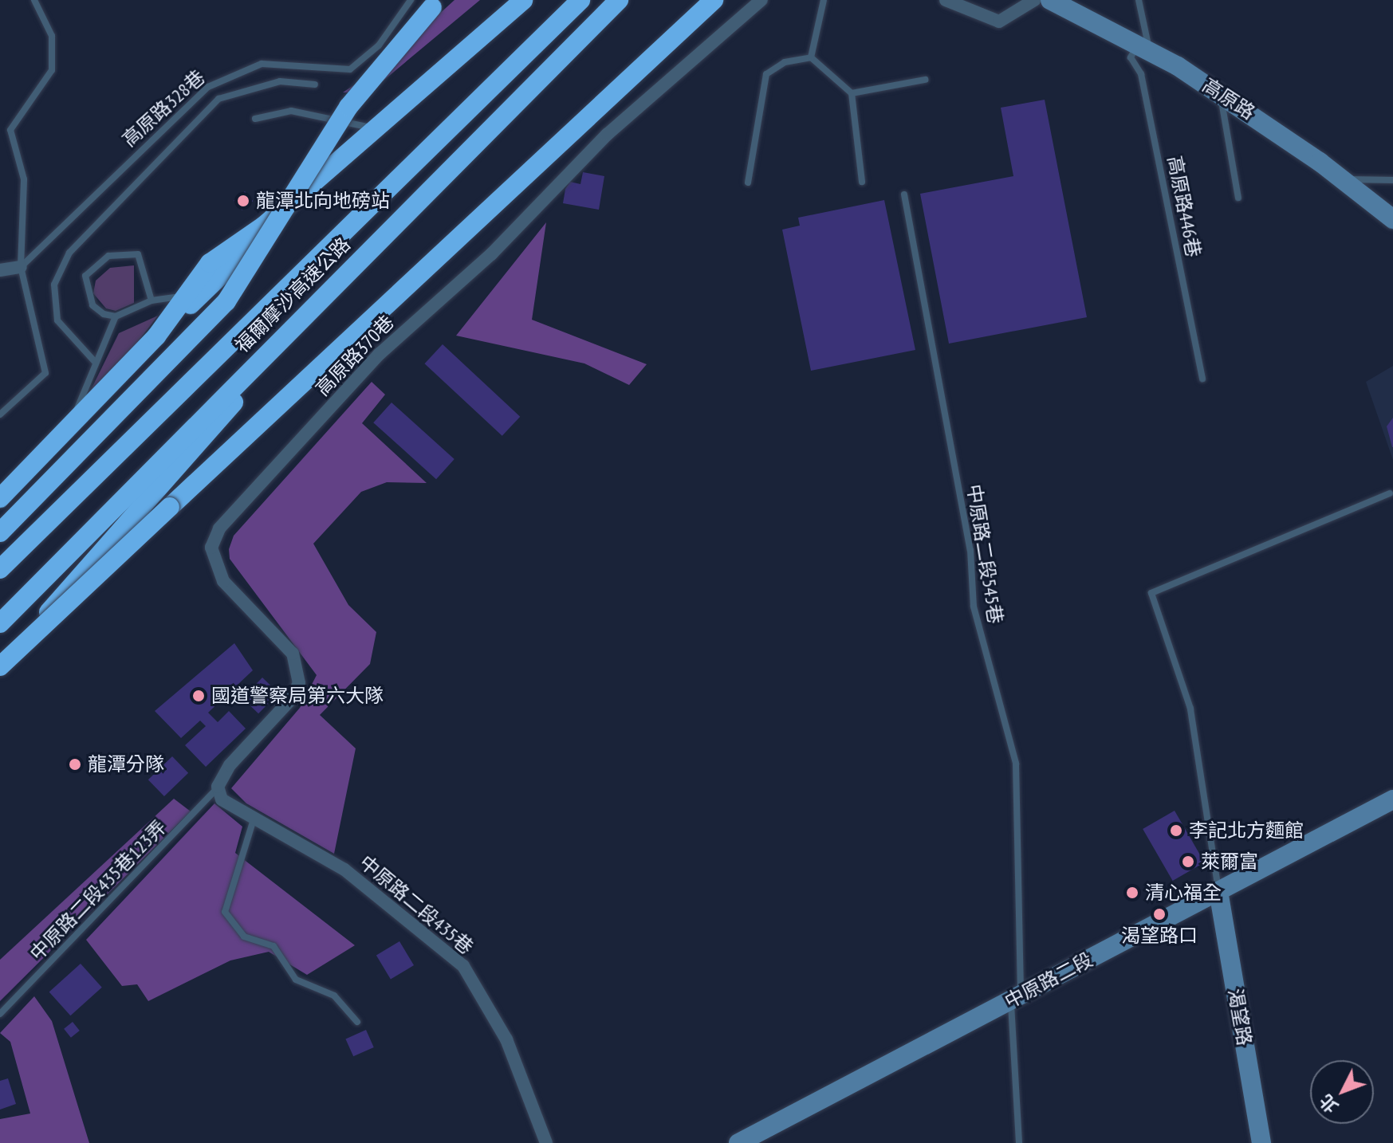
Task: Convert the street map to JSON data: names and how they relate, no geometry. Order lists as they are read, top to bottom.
{
  "streets": {
    "highway": ["福爾摩沙高速公路"],
    "street": [
      "高原路",
      "高原路370巷",
      "中原路二段435巷",
      "中原路二段",
      "渴望路"
    ],
    "lane": [
      "高原路328巷",
      "高原路446巷",
      "中原路二段545巷",
      "中原路二段435巷123弄"
    ]
  },
  "crossings": [
    ["高原路", "高原路446巷"],
    ["高原路370巷", "中原路二段435巷123弄"],
    ["高原路370巷", "中原路二段435巷"],
    ["中原路二段545巷", "中原路二段"],
    ["中原路二段435巷123弄", "中原路二段435巷"],
    ["中原路二段", "渴望路"]
  ],
  "places": [
    "龍潭北向地磅站",
    "國道警察局第六大隊",
    "龍潭分隊",
    "李記北方麵館",
    "萊爾富",
    "清心福全",
    "渴望路口"
  ],
  "north": "bottom left"
}
